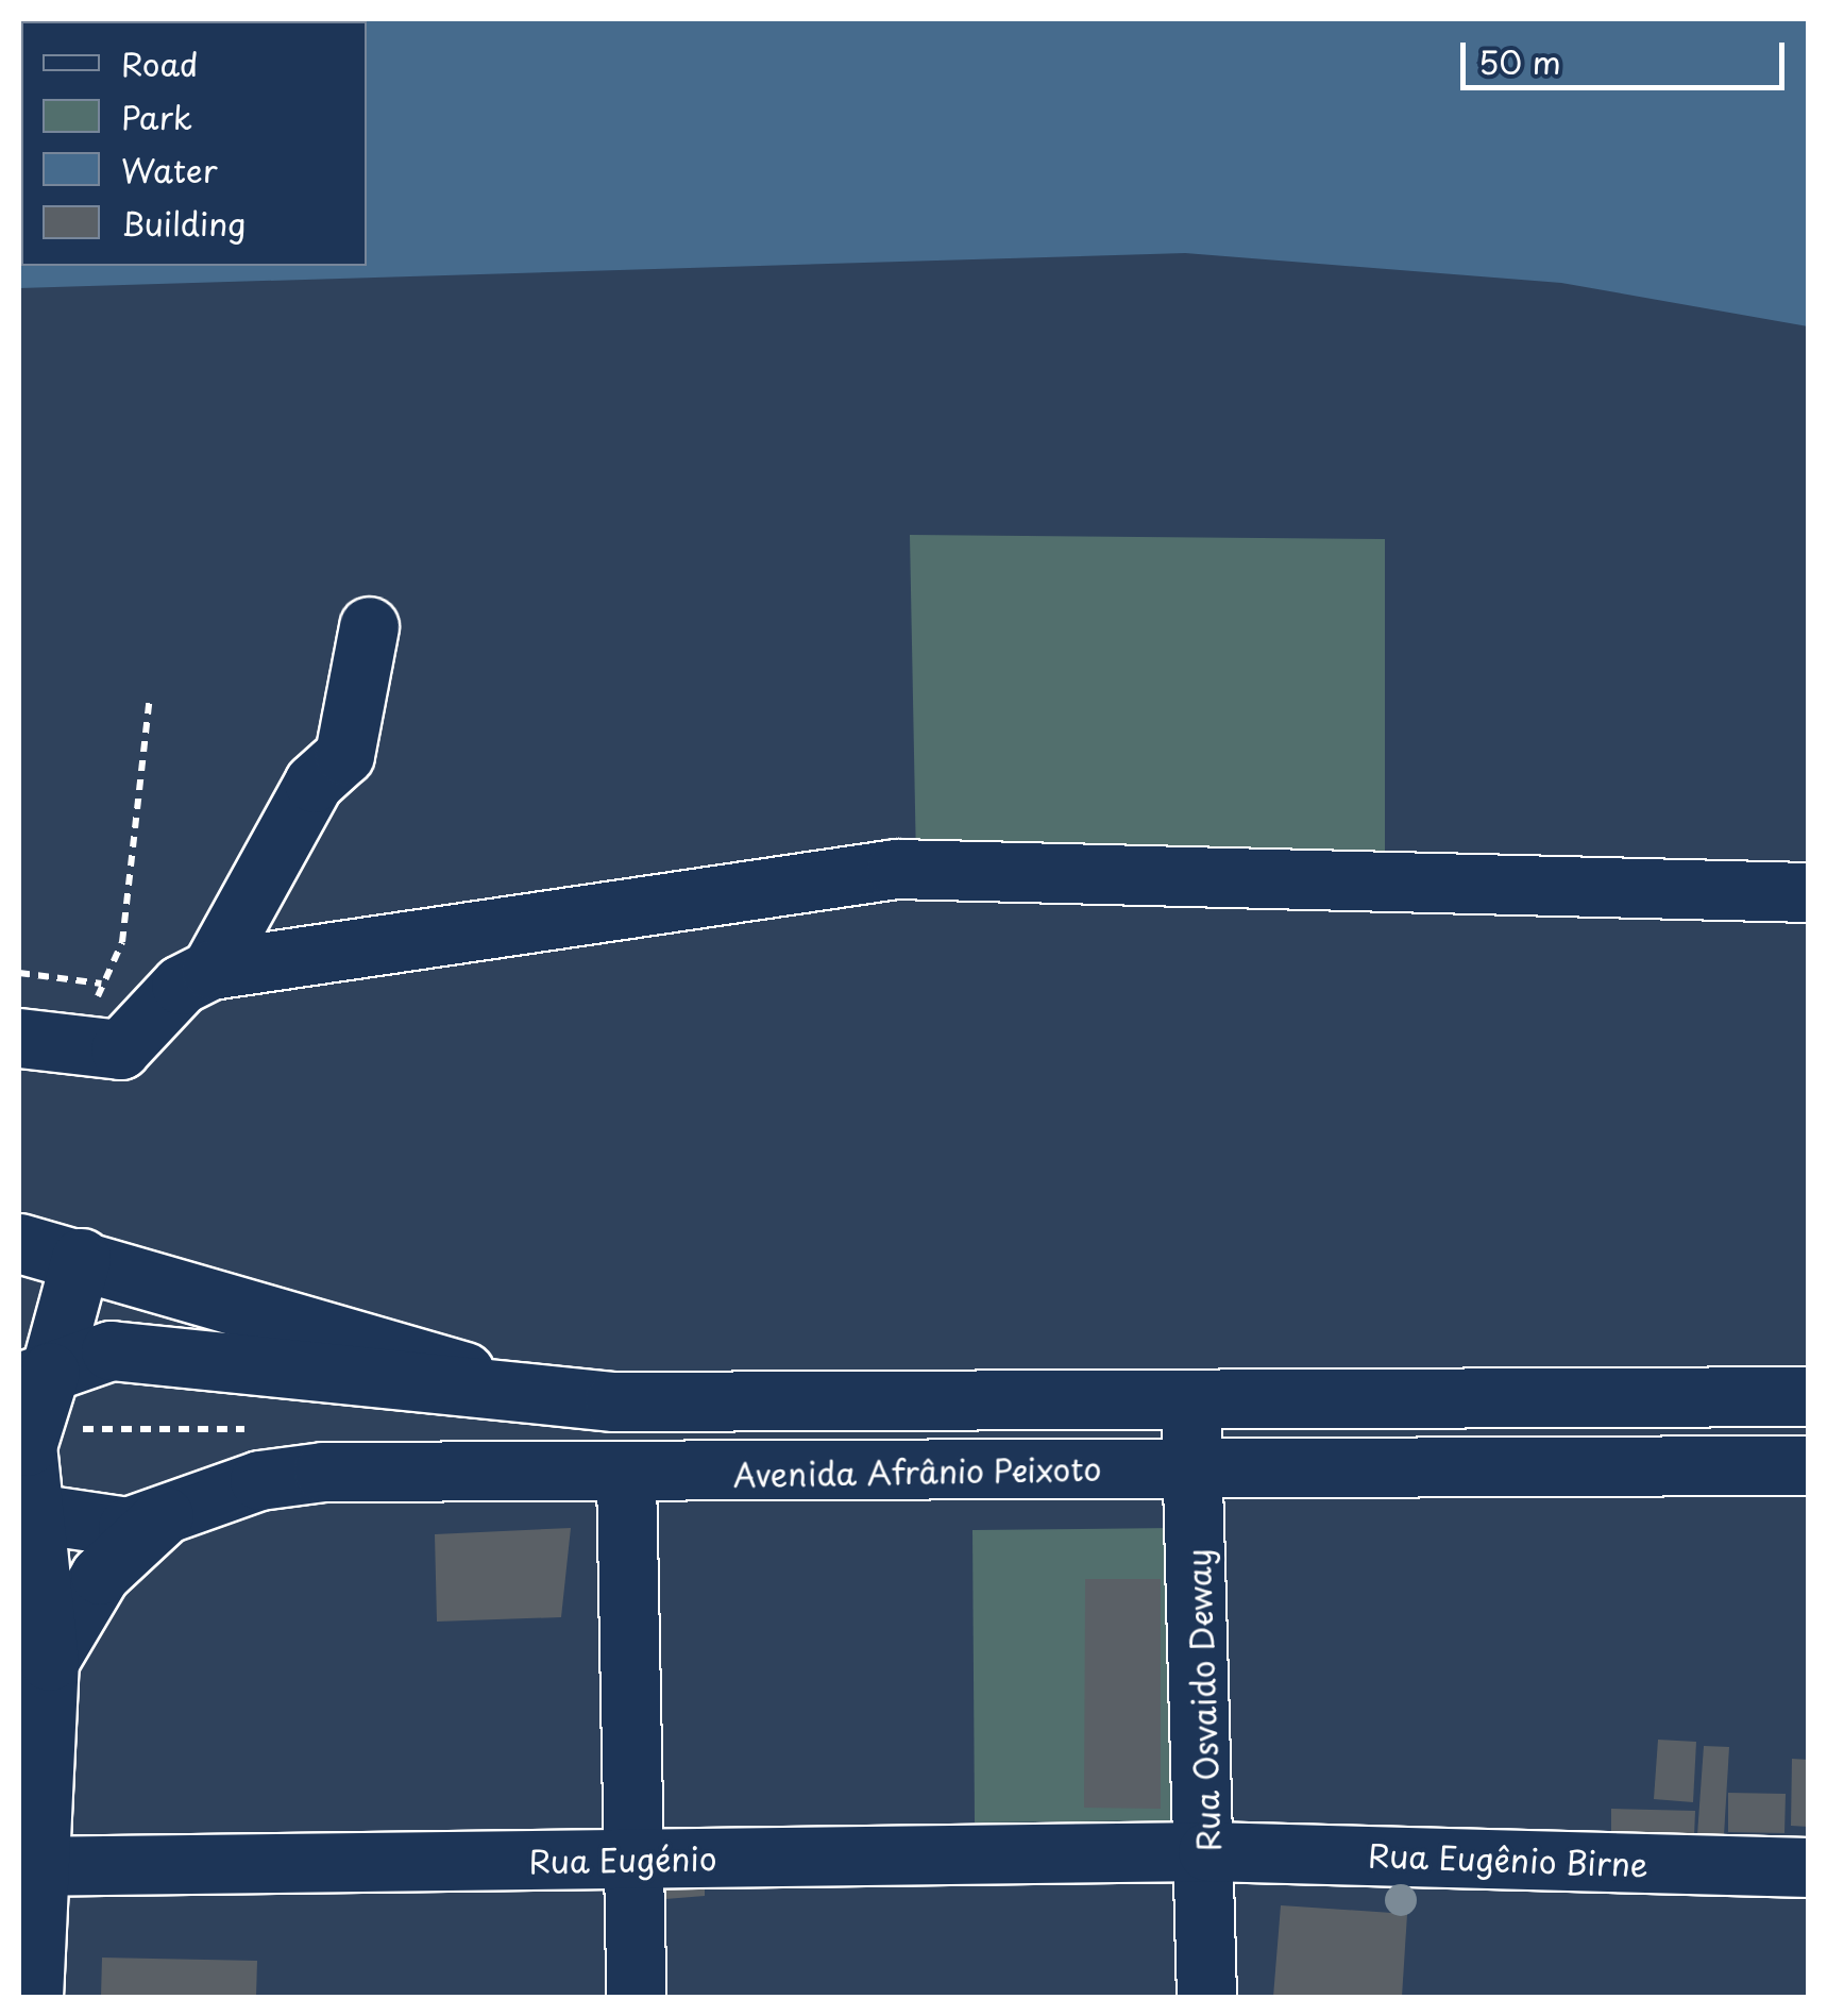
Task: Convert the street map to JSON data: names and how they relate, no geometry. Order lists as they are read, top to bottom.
{
  "streets": {
    "street": [
      "Avenida Afrânio Peixoto",
      "Rua Osvaido Deway",
      "Rua Eugénio",
      "Rua Eugênio Birne"
    ]
  },
  "crossings": [
    ["Avenida Afrânio Peixoto", "Rua Osvaido Deway"],
    ["Rua Osvaido Deway", "Rua Eugénio"],
    ["Rua Osvaido Deway", "Rua Eugênio Birne"],
    ["Rua Eugénio", "Rua Eugênio Birne"]
  ],
  "legend": [
    "Road",
    "Park",
    "Water",
    "Building"
  ],
  "scale_bar": "50 m"
}
